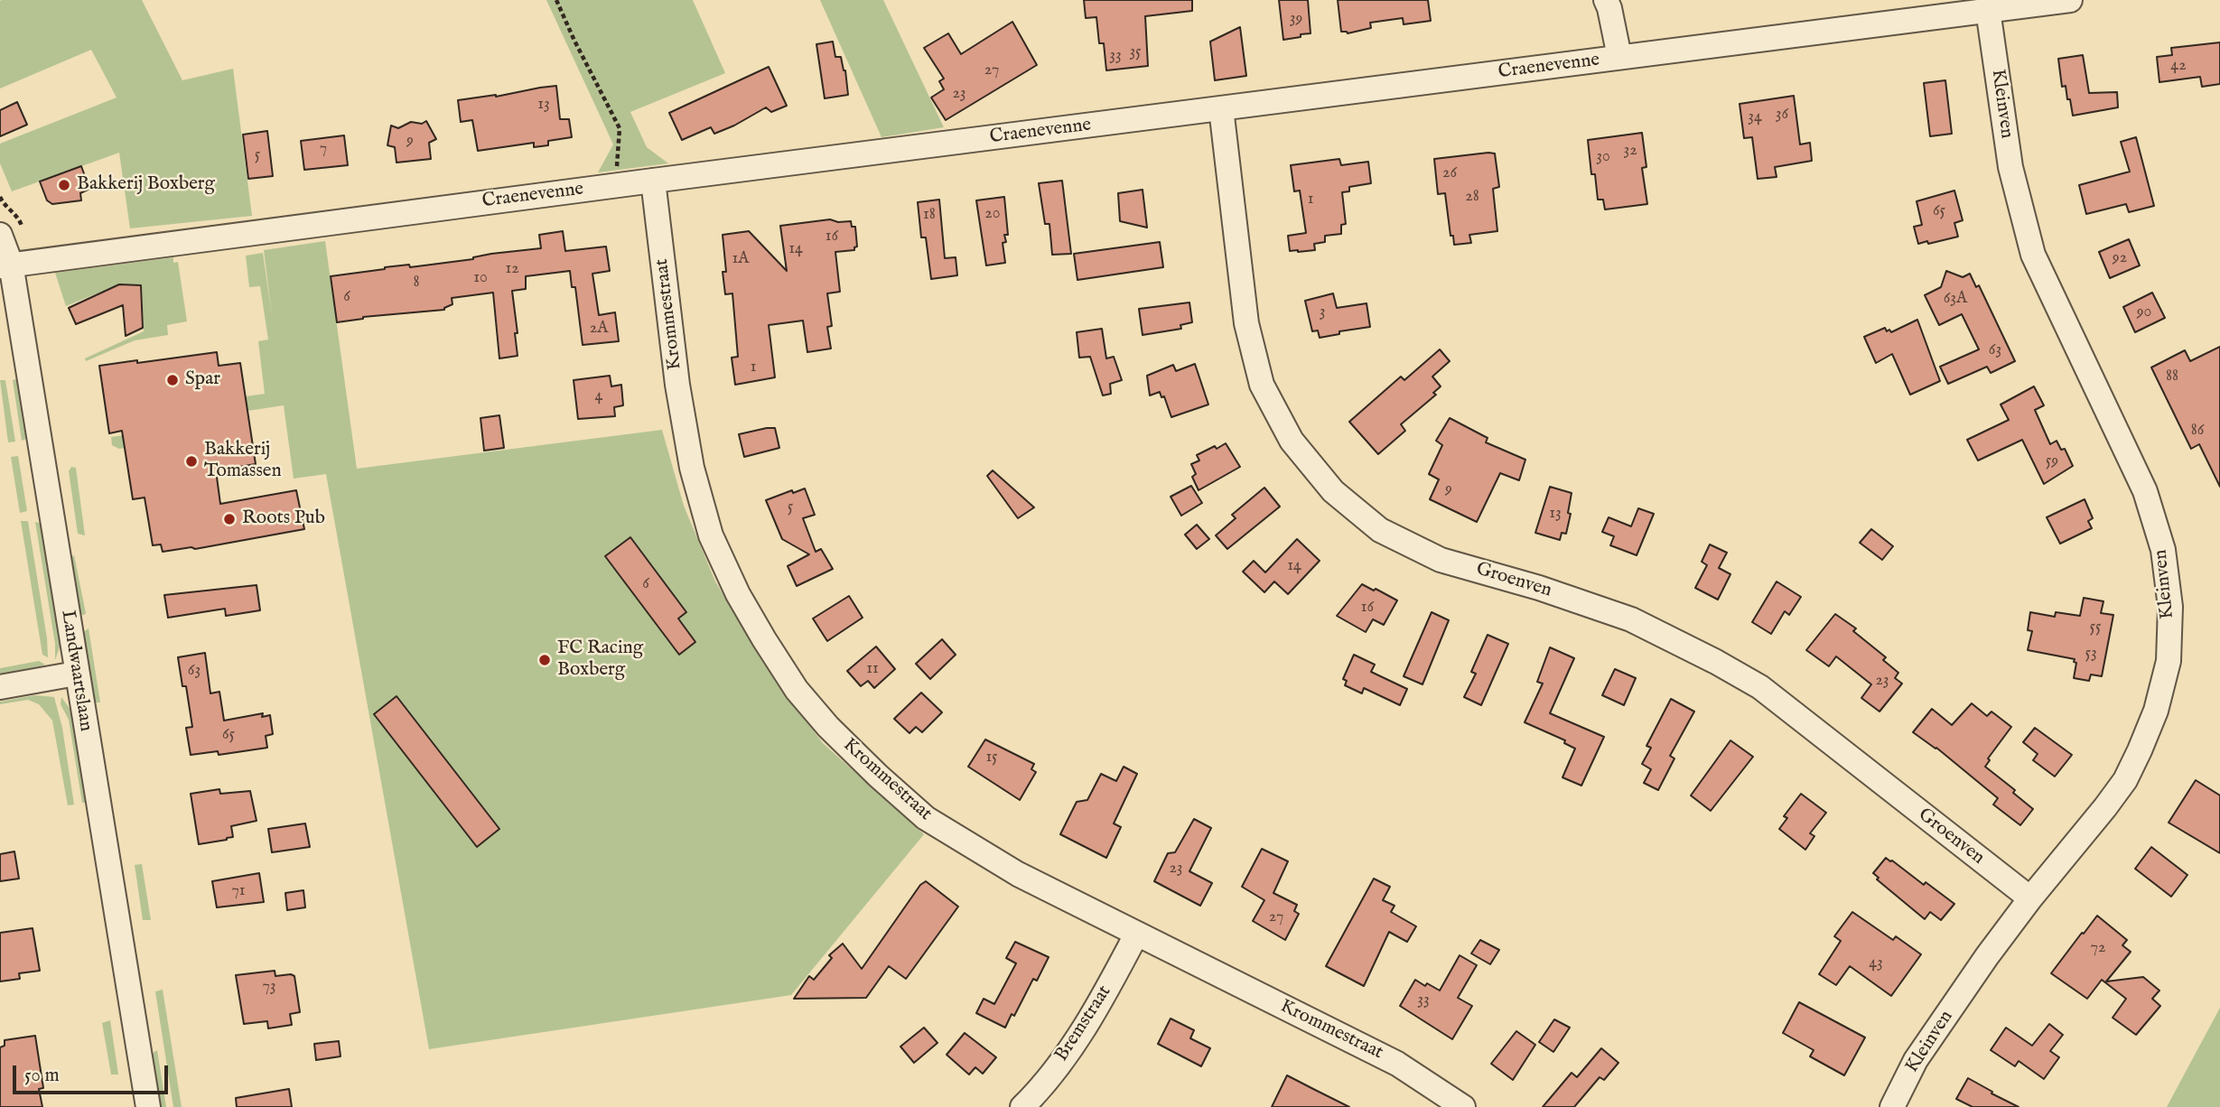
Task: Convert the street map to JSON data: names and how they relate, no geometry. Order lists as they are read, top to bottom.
{
  "streets": {
    "street": [
      "Craenevenne",
      "Kleinven",
      "Krommestraat",
      "Groenven",
      "Landwaartslaan",
      "Bremstraat"
    ]
  },
  "crossings": [
    ["Craenevenne", "Kleinven"],
    ["Craenevenne", "Krommestraat"],
    ["Craenevenne", "Groenven"],
    ["Craenevenne", "Landwaartslaan"],
    ["Kleinven", "Groenven"],
    ["Krommestraat", "Bremstraat"]
  ],
  "places": [
    "Bakkerij Boxberg",
    "Spar",
    "Bakkerij Tomassen",
    "Roots Pub",
    "FC Racing Boxberg"
  ],
  "house_numbers": [
    "39",
    "35",
    "33",
    "42",
    "27",
    "23",
    "13",
    "36",
    "34",
    "9",
    "7",
    "32",
    "5",
    "30",
    "26",
    "28",
    "1",
    "65",
    "20",
    "18",
    "16",
    "14",
    "92",
    "1A",
    "12",
    "10",
    "8",
    "6",
    "63A",
    "3",
    "90",
    "2A",
    "63",
    "1",
    "88",
    "4",
    "86",
    "59",
    "9",
    "5",
    "13",
    "14",
    "6",
    "16",
    "55",
    "53",
    "11",
    "63",
    "23",
    "65",
    "15",
    "23",
    "71",
    "27",
    "72",
    "43",
    "73",
    "33"
  ],
  "scale_bar": "50 m"
}
